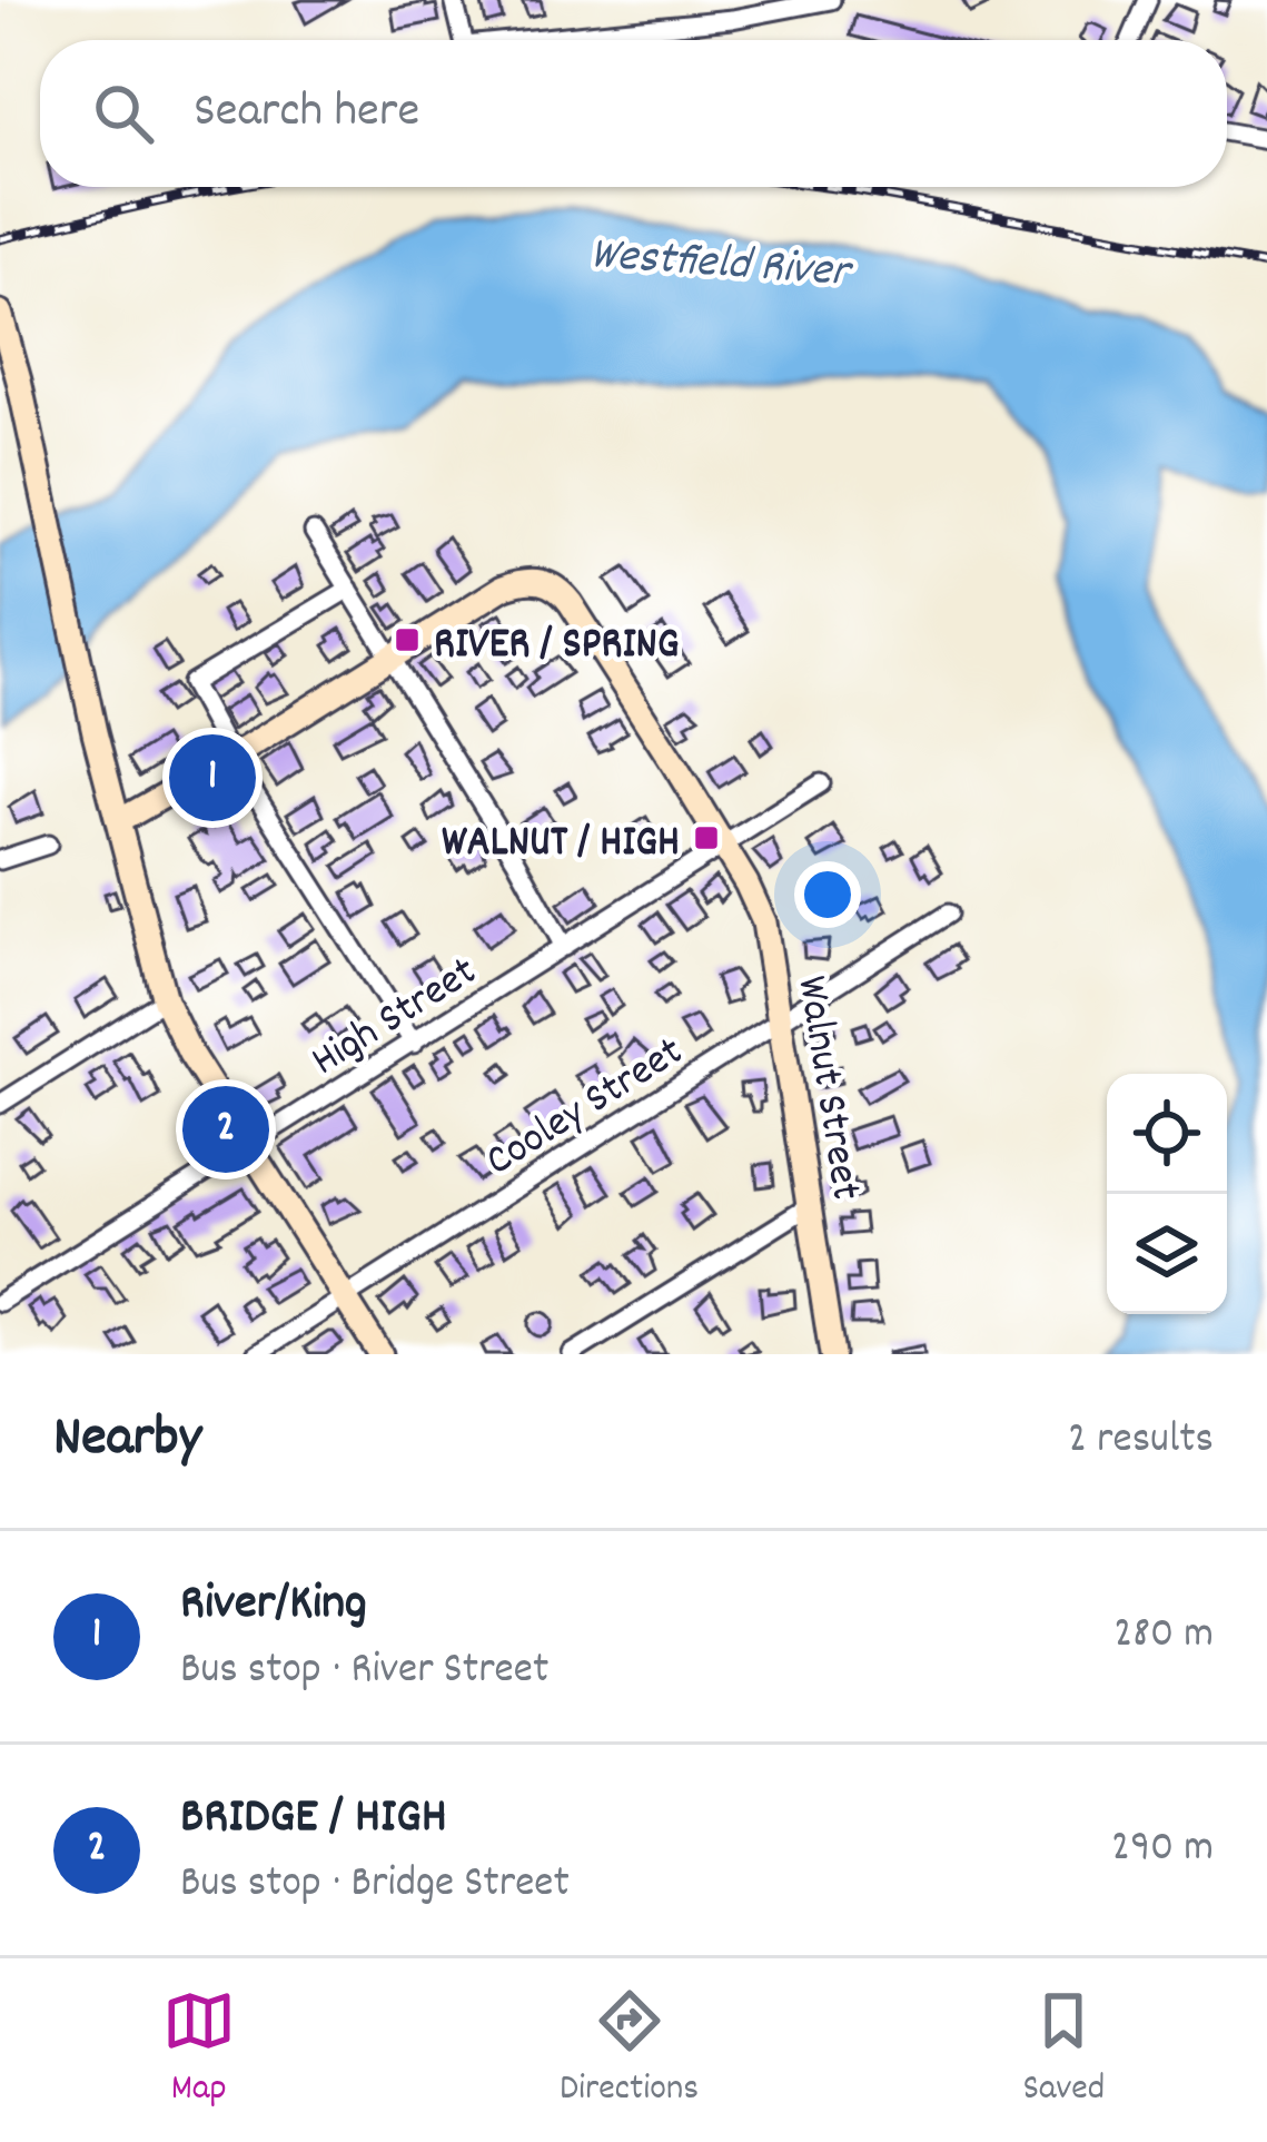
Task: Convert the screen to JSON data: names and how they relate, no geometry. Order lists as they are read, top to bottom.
{
  "streets": {
    "street": ["High Street", "Walnut Street", "Cooley Street"]
  },
  "crossings": [
    ["High Street", "Walnut Street"],
    ["Walnut Street", "Cooley Street"]
  ],
  "water": ["Westfield River"],
  "places": {
    "transit": ["RIVER / SPRING", "WALNUT / HIGH"]
  },
  "page": {
    "search": "Search here",
    "pins": ["1", "2"],
    "heading": ["Nearby", "2 results"],
    "list": [
      {
        "mark": "1",
        "name": "River/King",
        "note": "Bus stop · River Street",
        "value": "280 m"
      },
      {
        "mark": "2",
        "name": "BRIDGE / HIGH",
        "note": "Bus stop · Bridge Street",
        "value": "290 m"
      }
    ],
    "nav": ["Map", "Directions", "Saved"]
  }
}
